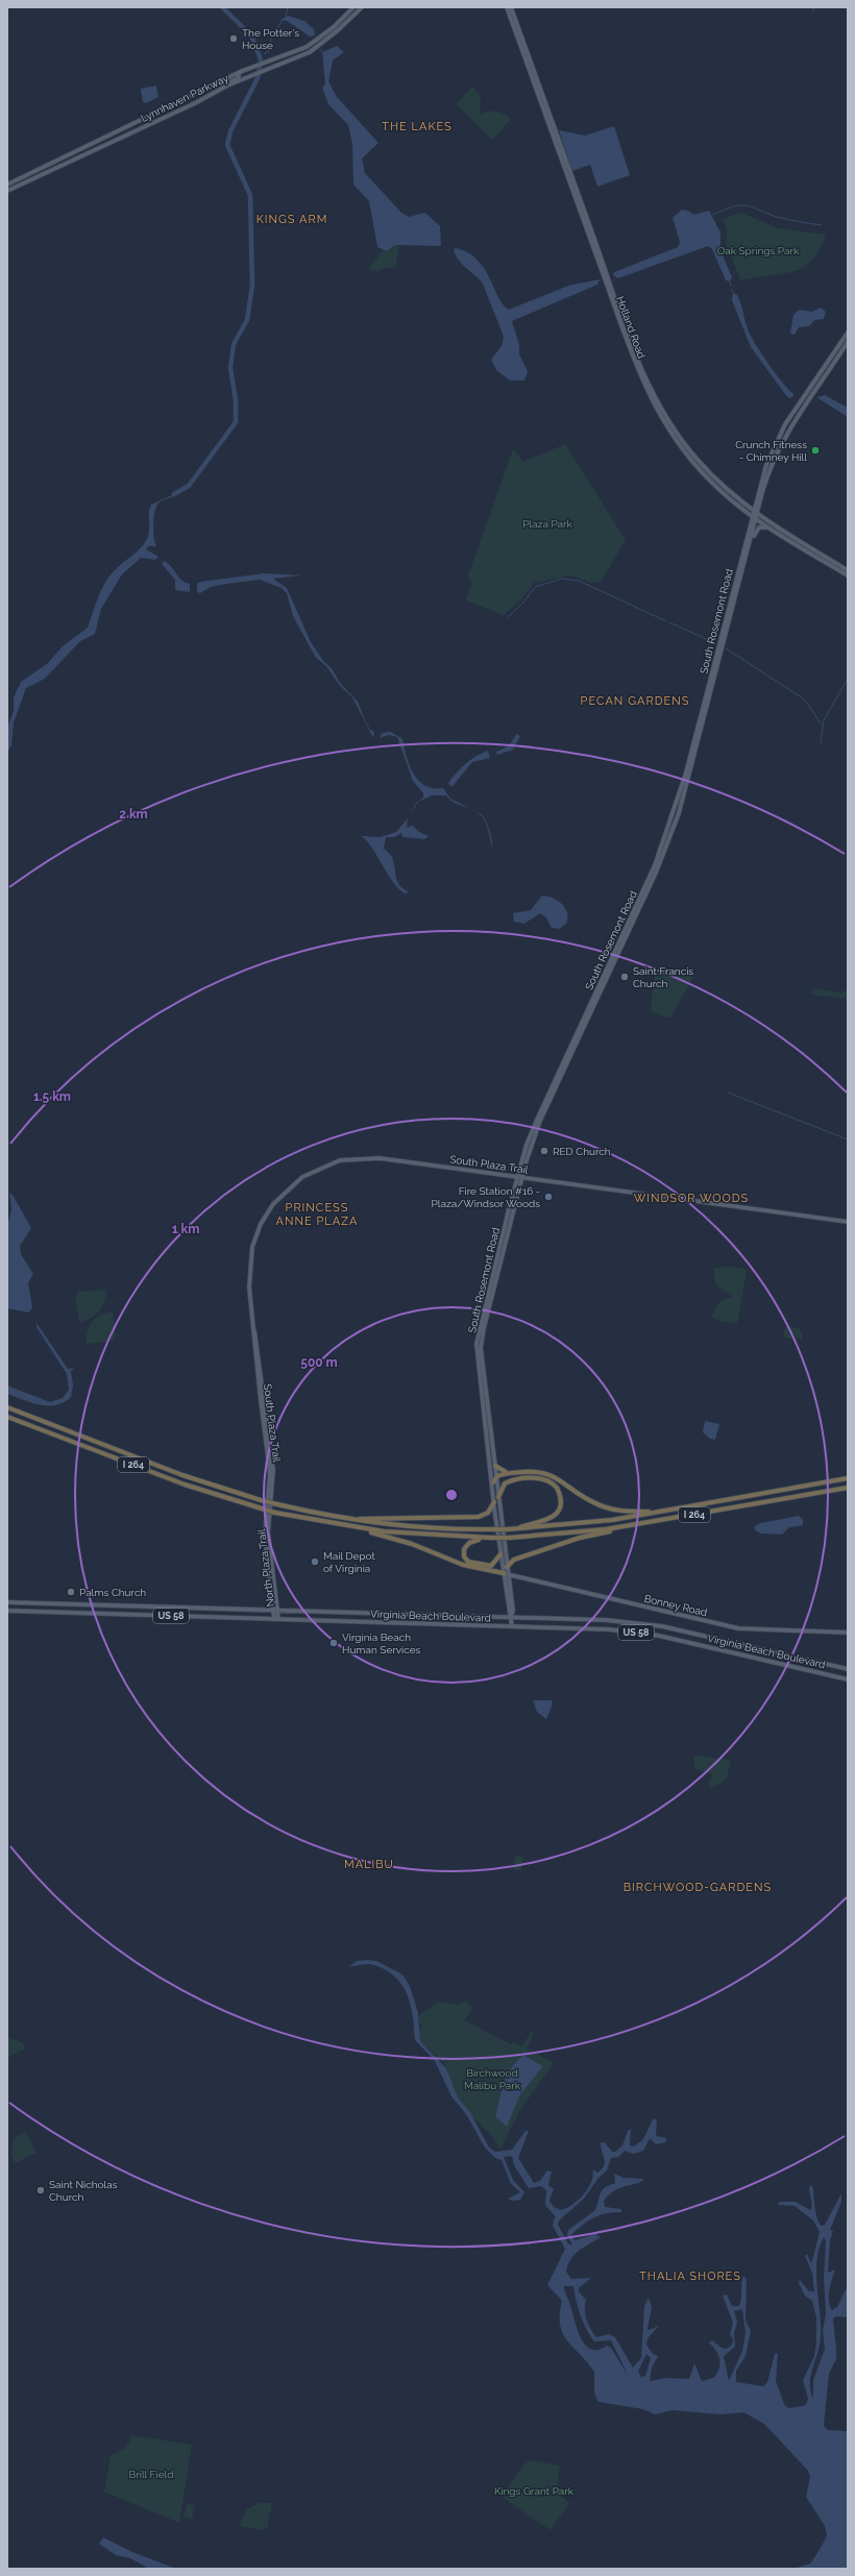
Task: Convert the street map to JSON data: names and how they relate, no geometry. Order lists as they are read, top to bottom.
{
  "streets": {
    "highway": ["I 264"],
    "main road": [
      "Lynnhaven Parkway",
      "Holland Road",
      "South Rosemont Road",
      "South Plaza Trail",
      "North Plaza Trail",
      "Bonney Road",
      "US 58",
      "Virginia Beach Boulevard"
    ]
  },
  "crossings": [
    ["Holland Road", "South Rosemont Road"],
    ["South Rosemont Road", "South Plaza Trail"],
    ["South Rosemont Road", "Bonney Road"],
    ["South Plaza Trail", "North Plaza Trail"],
    ["North Plaza Trail", "Virginia Beach Boulevard"]
  ],
  "districts": [
    "THE LAKES",
    "KINGS ARM",
    "PECAN GARDENS",
    "WINDSOR WOODS",
    "PRINCESS ANNE PLAZA",
    "MALIBU",
    "BIRCHWOOD-GARDENS",
    "THALIA SHORES"
  ],
  "parks": [
    "Oak Springs Park",
    "Plaza Park",
    "Birchwood Malibu Park",
    "Brill Field",
    "Kings Grant Park"
  ],
  "places": [
    "The Potter's House",
    "Crunch Fitness - Chimney Hill",
    "Saint Francis Church",
    "RED Church",
    "Fire Station #16 - Plaza/Windsor Woods",
    "Mail Depot of Virginia",
    "Palms Church",
    "Virginia Beach Human Services",
    "Saint Nicholas Church"
  ],
  "rings": [
    "2 km",
    "1.5 km",
    "1 km",
    "500 m"
  ]
}
